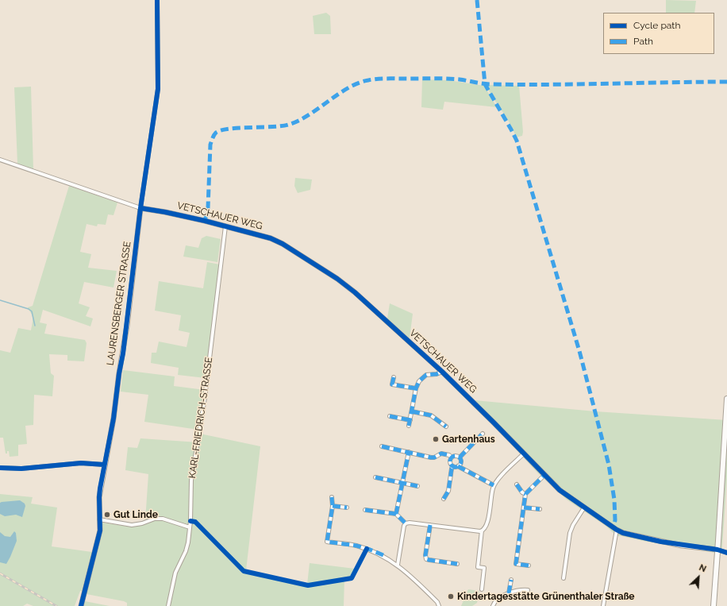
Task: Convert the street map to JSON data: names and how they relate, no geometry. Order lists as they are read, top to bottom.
{
  "streets": {
    "street": ["VETSCHAUER WEG", "LAURENSBERGER STRASSE", "KARL-FRIEDRICH-STRASSE"]
  },
  "crossings": [
    ["VETSCHAUER WEG", "LAURENSBERGER STRASSE"],
    ["VETSCHAUER WEG", "KARL-FRIEDRICH-STRASSE"]
  ],
  "places": ["Gartenhaus", "Gut Linde", "Kindertagesstätte Grünenthaler Straße"],
  "legend": ["Cycle path", "Path"],
  "north": "top right"
}
